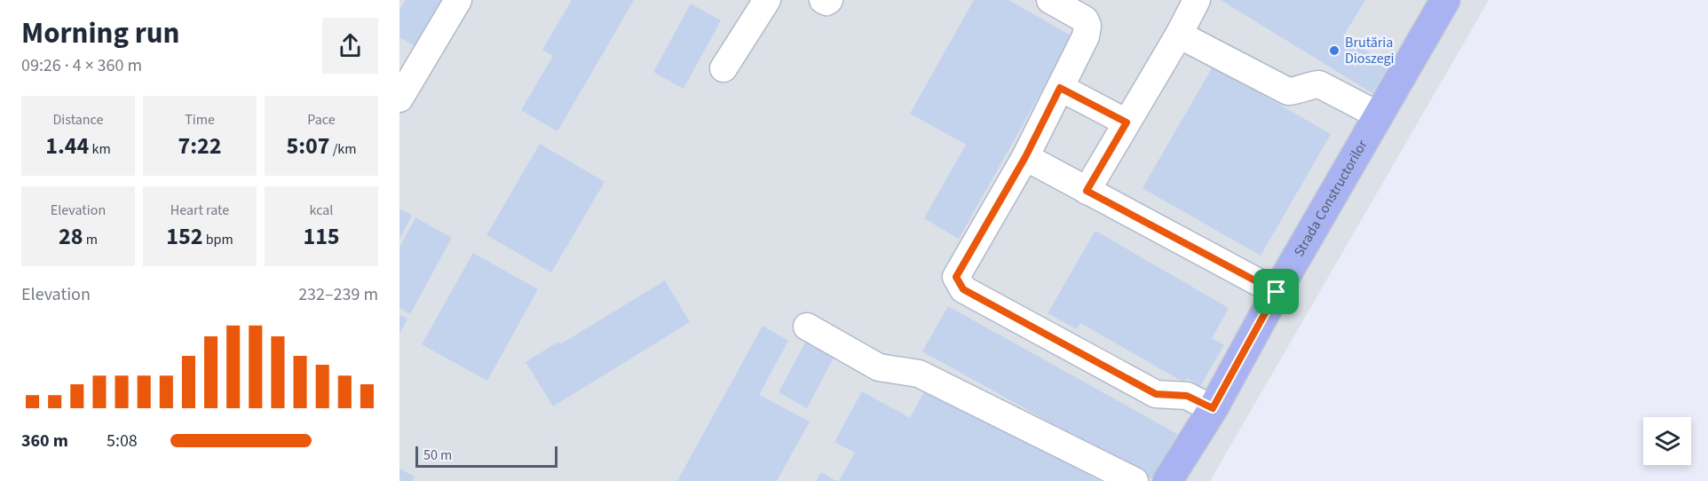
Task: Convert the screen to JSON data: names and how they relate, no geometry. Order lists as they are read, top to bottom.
{
  "streets": {
    "main road": ["Strada Constructorilor"]
  },
  "places": ["Brutăria Dioszegi"],
  "scale_bar": "50 m",
  "page": {
    "heading": ["Morning run", "09:26 · 4 × 360 m"],
    "stats": [
      ["Distance", "1.44 km"],
      ["Time", "7:22"],
      ["Pace", "5:07 /km"],
      ["Elevation", "28 m"],
      ["Heart rate", "152 bpm"],
      ["kcal", "115"]
    ],
    "chart": ["Elevation", "232–239 m"],
    "list": [
      {
        "name": "360 m",
        "note": "5:08"
      }
    ],
    "scale": "50 m"
  }
}
